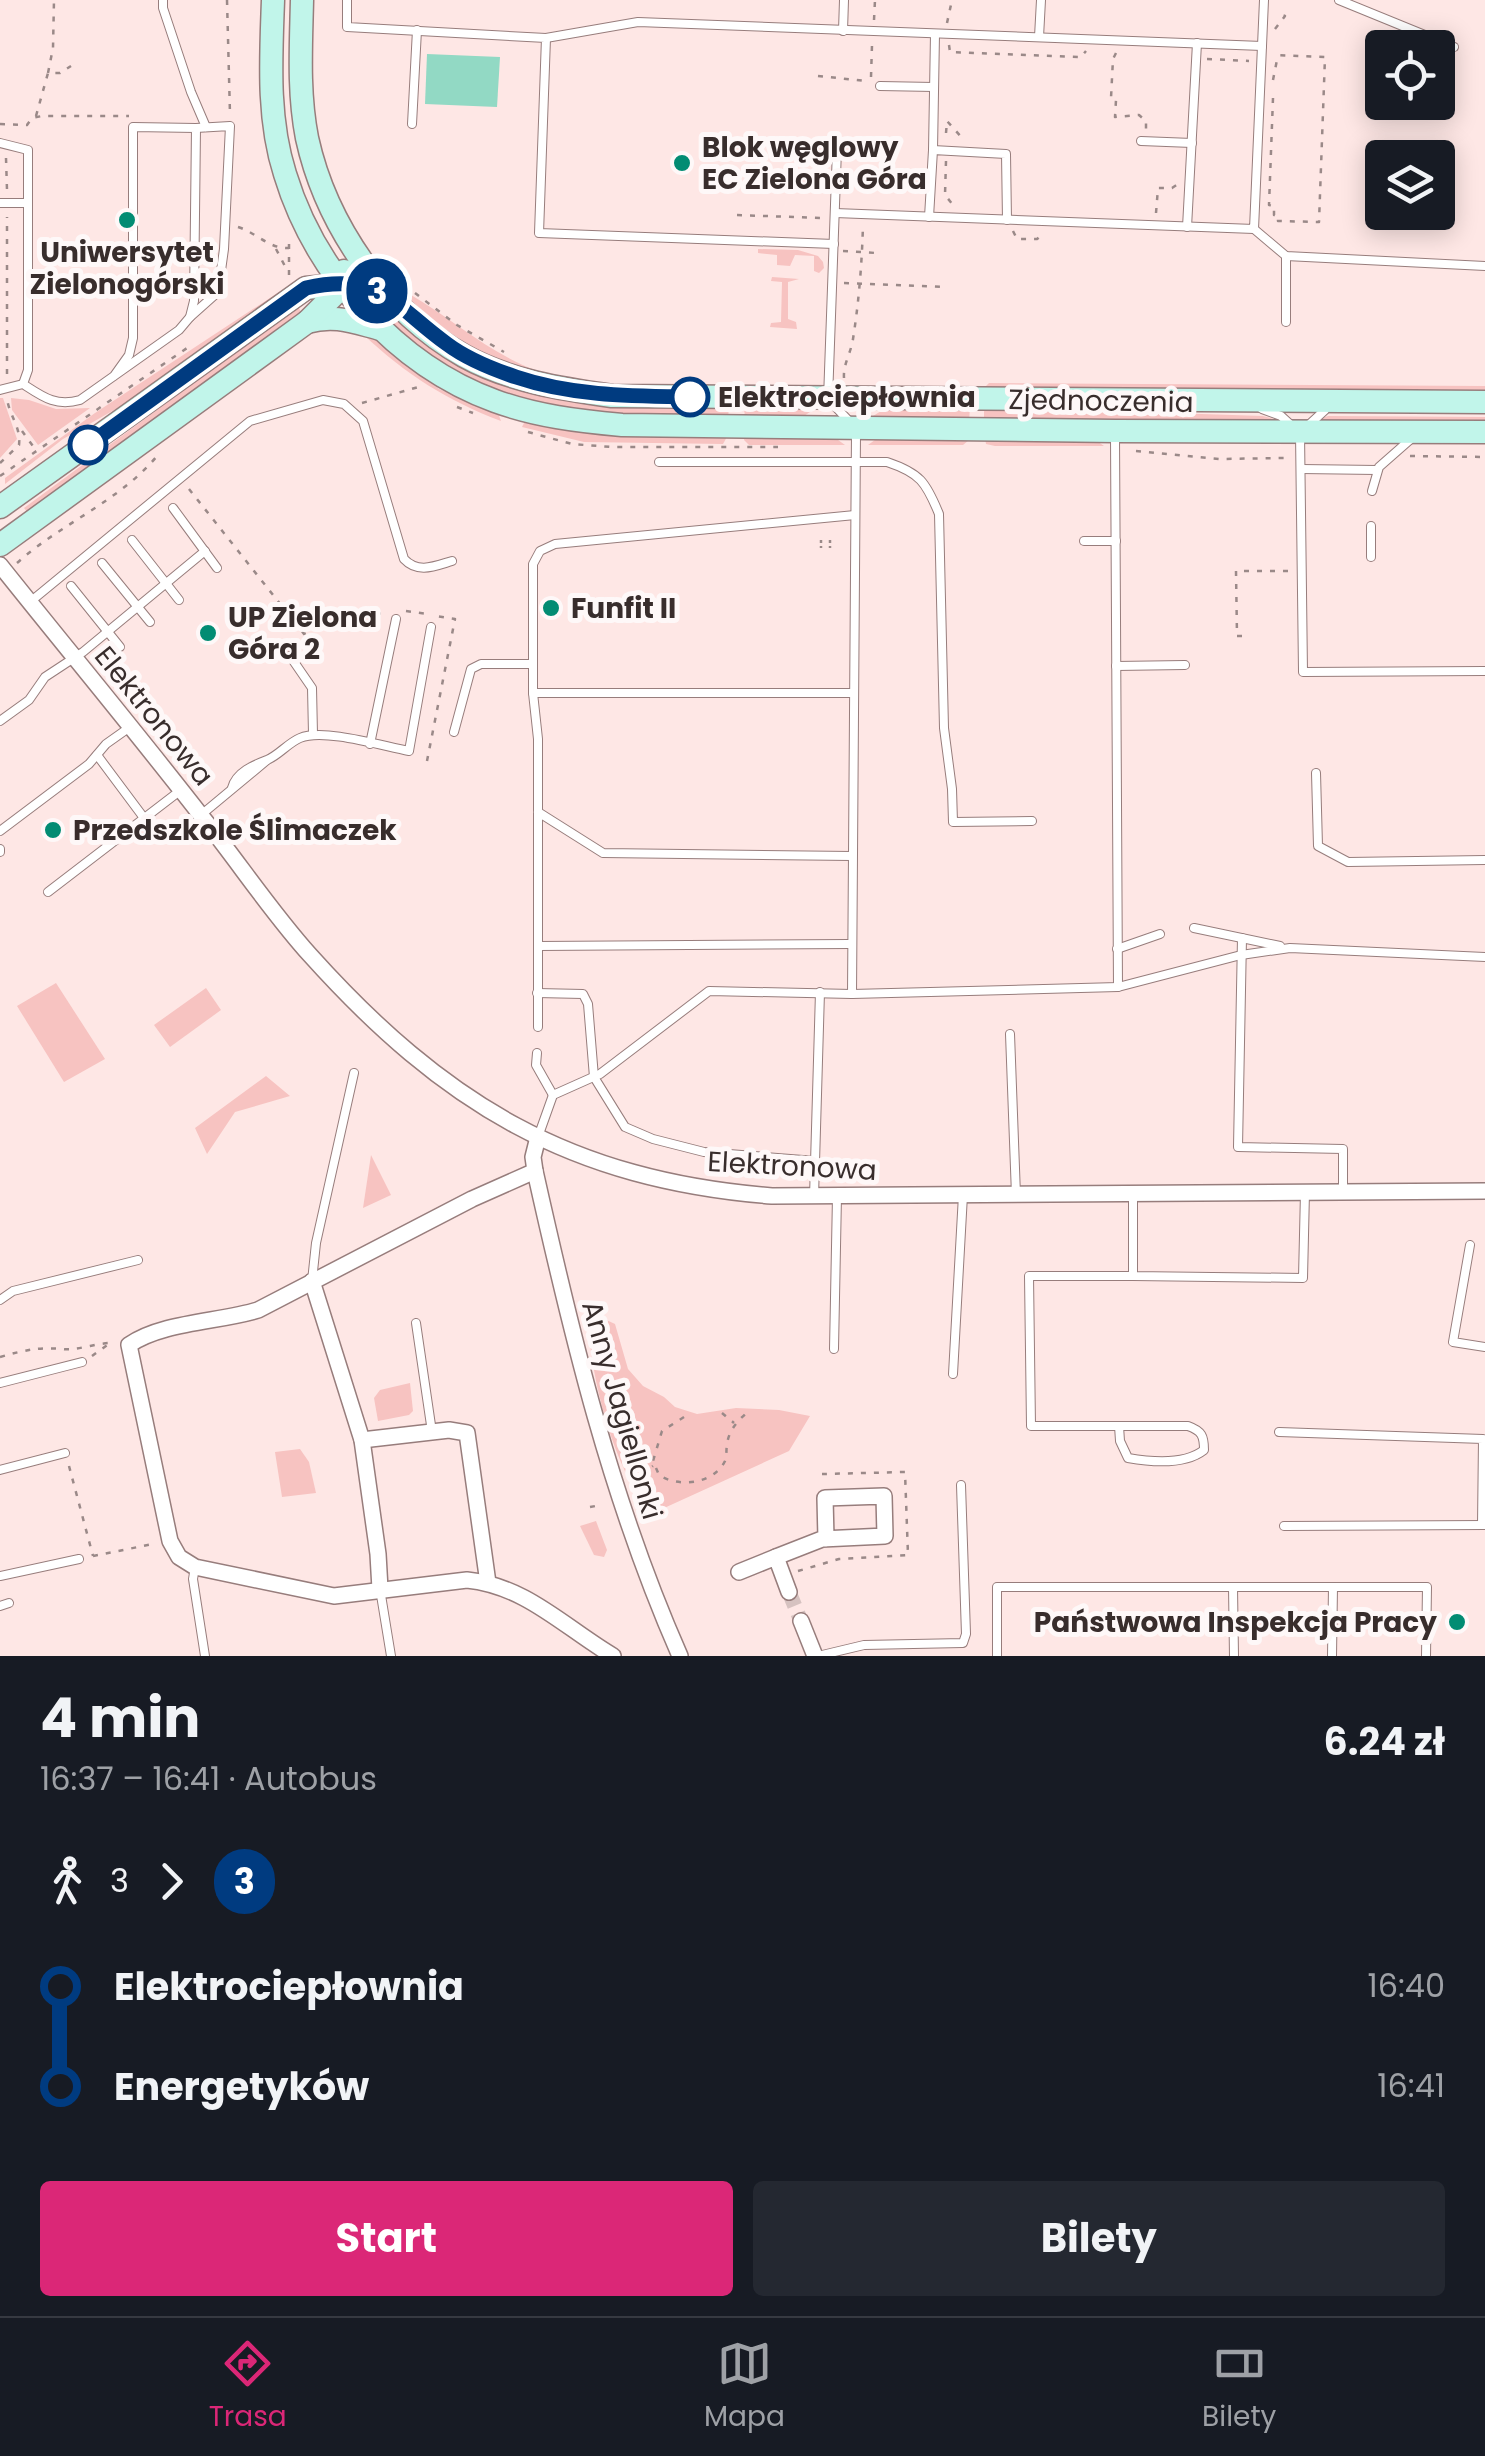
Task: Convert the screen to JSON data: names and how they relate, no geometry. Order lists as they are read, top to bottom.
{
  "streets": {
    "main road": ["Zjednoczenia"],
    "street": ["Elektronowa", "Anny Jagiellonki"]
  },
  "crossings": [
    ["Elektronowa", "Anny Jagiellonki"]
  ],
  "places": [
    "Blok węglowy EC Zielona Góra",
    "Uniwersytet Zielonogórski",
    "Elektrociepłownia",
    "Funfit II",
    "UP Zielona Góra 2",
    "Przedszkole Ślimaczek",
    "Państwowa Inspekcja Pracy"
  ],
  "lines": ["bus line 3"],
  "page": {
    "on_map": "3",
    "heading": ["4 min", "16:37 – 16:41 · Autobus", "6.24 zł"],
    "legs": ["3", "3"],
    "list": [
      {
        "name": "Elektrociepłownia",
        "value": "16:40"
      },
      {
        "name": "Energetyków",
        "value": "16:41"
      }
    ],
    "buttons": ["Start", "Bilety"],
    "tabs": ["Trasa", "Mapa", "Bilety"]
  }
}
